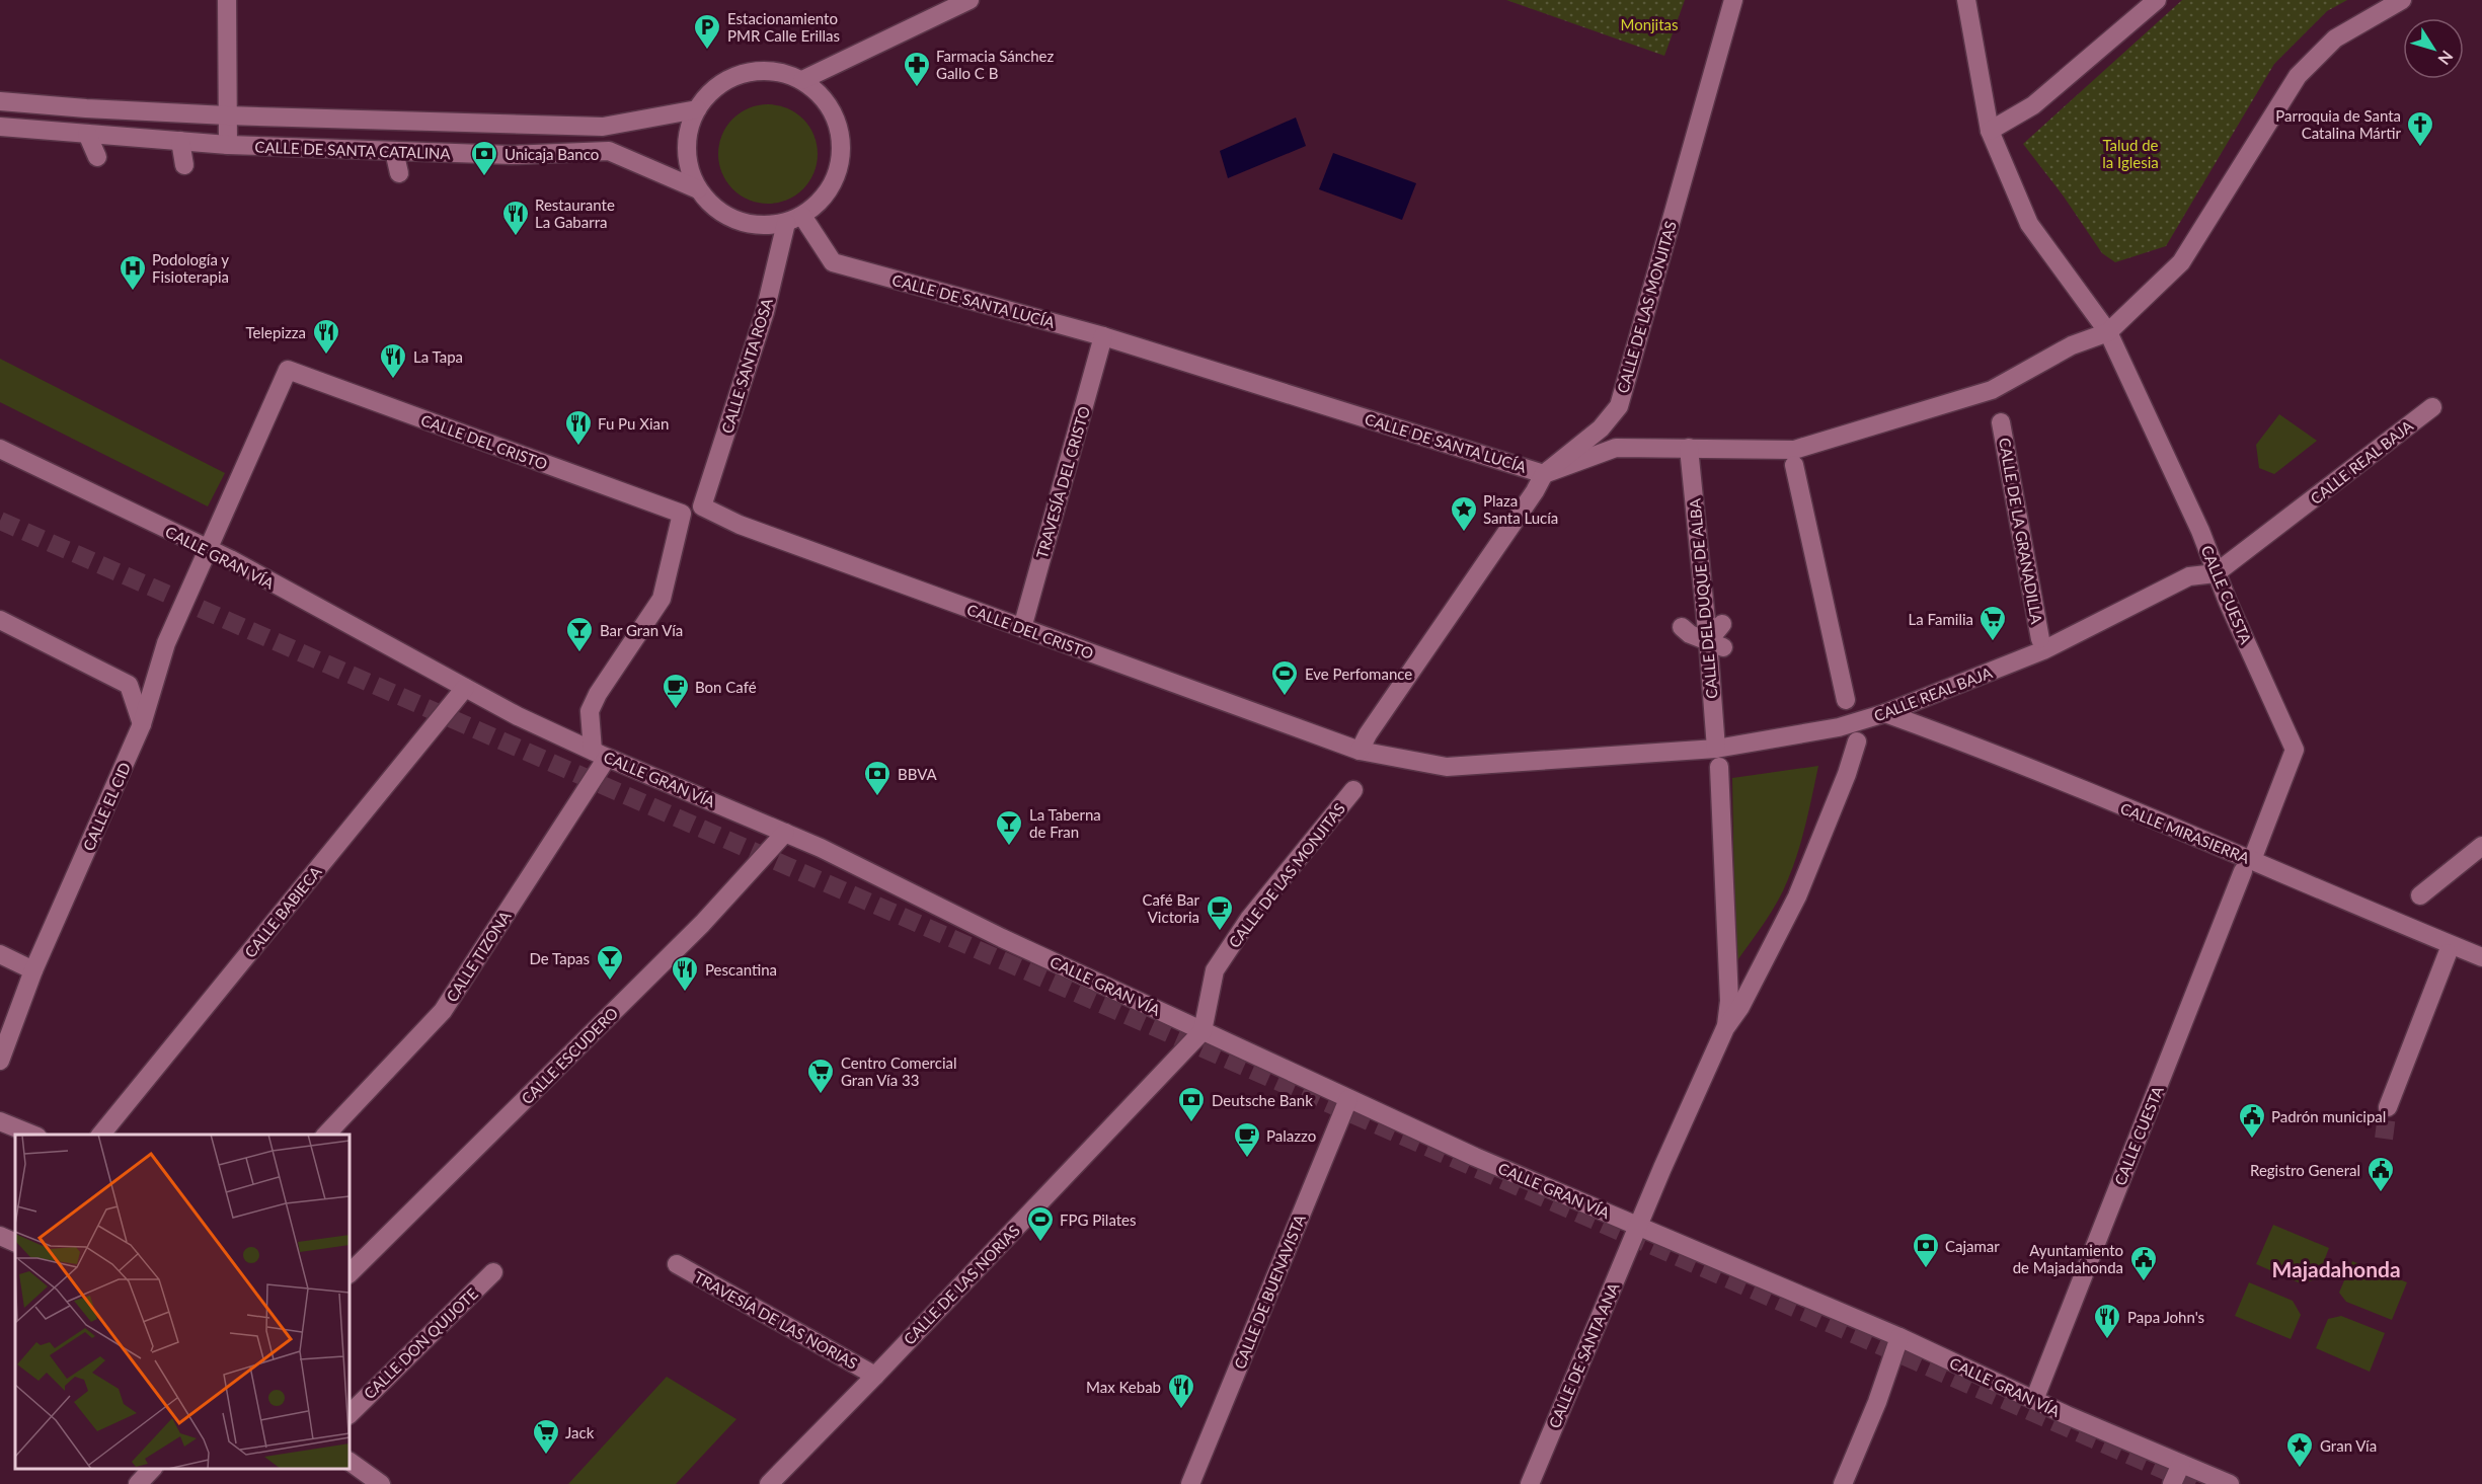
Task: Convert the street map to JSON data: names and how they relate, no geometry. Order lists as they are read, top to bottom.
{
  "streets": {
    "street": [
      "CALLE DE SANTA CATALINA",
      "CALLE DE SANTA LUCÍA",
      "CALLE DE LAS MONJITAS",
      "CALLE SANTA ROSA",
      "CALLE DEL CRISTO",
      "CALLE REAL BAJA",
      "TRAVESÍA DEL CRISTO",
      "CALLE DE LA GRANADILLA",
      "CALLE GRAN VÍA",
      "CALLE CUESTA",
      "CALLE DEL DUQUE DE ALBA",
      "CALLE EL CID",
      "CALLE MIRASIERRA",
      "CALLE BABIECA",
      "CALLE TIZONA",
      "CALLE ESCUDERO",
      "CALLE DE LAS NORIAS",
      "CALLE DE BUENAVISTA",
      "TRAVESÍA DE LAS NORIAS",
      "CALLE DON QUIJOTE",
      "CALLE DE SANTA ANA"
    ]
  },
  "crossings": [
    ["CALLE DE SANTA CATALINA", "CALLE DE SANTA LUCÍA"],
    ["CALLE DE SANTA CATALINA", "CALLE SANTA ROSA"],
    ["CALLE DE SANTA LUCÍA", "CALLE DE LAS MONJITAS"],
    ["CALLE DE SANTA LUCÍA", "CALLE SANTA ROSA"],
    ["CALLE DE SANTA LUCÍA", "TRAVESÍA DEL CRISTO"],
    ["CALLE DE SANTA LUCÍA", "CALLE CUESTA"],
    ["CALLE DE SANTA LUCÍA", "CALLE DEL DUQUE DE ALBA"],
    ["CALLE DE LAS MONJITAS", "CALLE DEL CRISTO"],
    ["CALLE DE LAS MONJITAS", "CALLE REAL BAJA"],
    ["CALLE DE LAS MONJITAS", "CALLE GRAN VÍA"],
    ["CALLE DE LAS MONJITAS", "CALLE DE LAS NORIAS"],
    ["CALLE SANTA ROSA", "CALLE DEL CRISTO"],
    ["CALLE DEL CRISTO", "CALLE REAL BAJA"],
    ["CALLE DEL CRISTO", "TRAVESÍA DEL CRISTO"],
    ["CALLE DEL CRISTO", "CALLE GRAN VÍA"],
    ["CALLE DEL CRISTO", "CALLE EL CID"],
    ["CALLE DEL CRISTO", "CALLE TIZONA"],
    ["CALLE REAL BAJA", "CALLE CUESTA"],
    ["CALLE REAL BAJA", "CALLE DEL DUQUE DE ALBA"],
    ["CALLE REAL BAJA", "CALLE MIRASIERRA"],
    ["CALLE GRAN VÍA", "CALLE CUESTA"],
    ["CALLE GRAN VÍA", "CALLE DEL DUQUE DE ALBA"],
    ["CALLE GRAN VÍA", "CALLE EL CID"],
    ["CALLE GRAN VÍA", "CALLE BABIECA"],
    ["CALLE GRAN VÍA", "CALLE TIZONA"],
    ["CALLE GRAN VÍA", "CALLE ESCUDERO"],
    ["CALLE GRAN VÍA", "CALLE DE LAS NORIAS"],
    ["CALLE GRAN VÍA", "CALLE DE BUENAVISTA"],
    ["CALLE GRAN VÍA", "CALLE DE SANTA ANA"],
    ["CALLE CUESTA", "CALLE MIRASIERRA"],
    ["CALLE DEL DUQUE DE ALBA", "CALLE DE SANTA ANA"],
    ["CALLE DE LAS NORIAS", "TRAVESÍA DE LAS NORIAS"]
  ],
  "districts": ["Majadahonda"],
  "parks": ["Monjitas", "Talud de la Iglesia"],
  "places": {
    "parking": ["Estacionamiento PMR Calle Erillas"],
    "pharmacy": ["Farmacia Sánchez Gallo C B"],
    "church": ["Parroquia de Santa Catalina Mártir"],
    "bank": [
      "Unicaja Banco",
      "BBVA",
      "Deutsche Bank",
      "Cajamar"
    ],
    "restaurant": [
      "Restaurante La Gabarra",
      "Telepizza",
      "La Tapa",
      "Fu Pu Xian",
      "Pescantina",
      "Papa John's",
      "Max Kebab"
    ],
    "hospital": ["Podología y Fisioterapia"],
    "place": ["Plaza Santa Lucía", "Gran Vía"],
    "supermarket": ["La Familia", "Centro Comercial Gran Vía 33", "Jack"],
    "bar": ["Bar Gran Vía", "La Taberna de Fran", "De Tapas"],
    "sports": ["Eve Perfomance", "FPG Pilates"],
    "cafe": ["Bon Café", "Café Bar Victoria", "Palazzo"],
    "public building": ["Padrón municipal", "Registro General", "Ayuntamiento de Majadahonda"]
  },
  "north": "bottom right"
}
